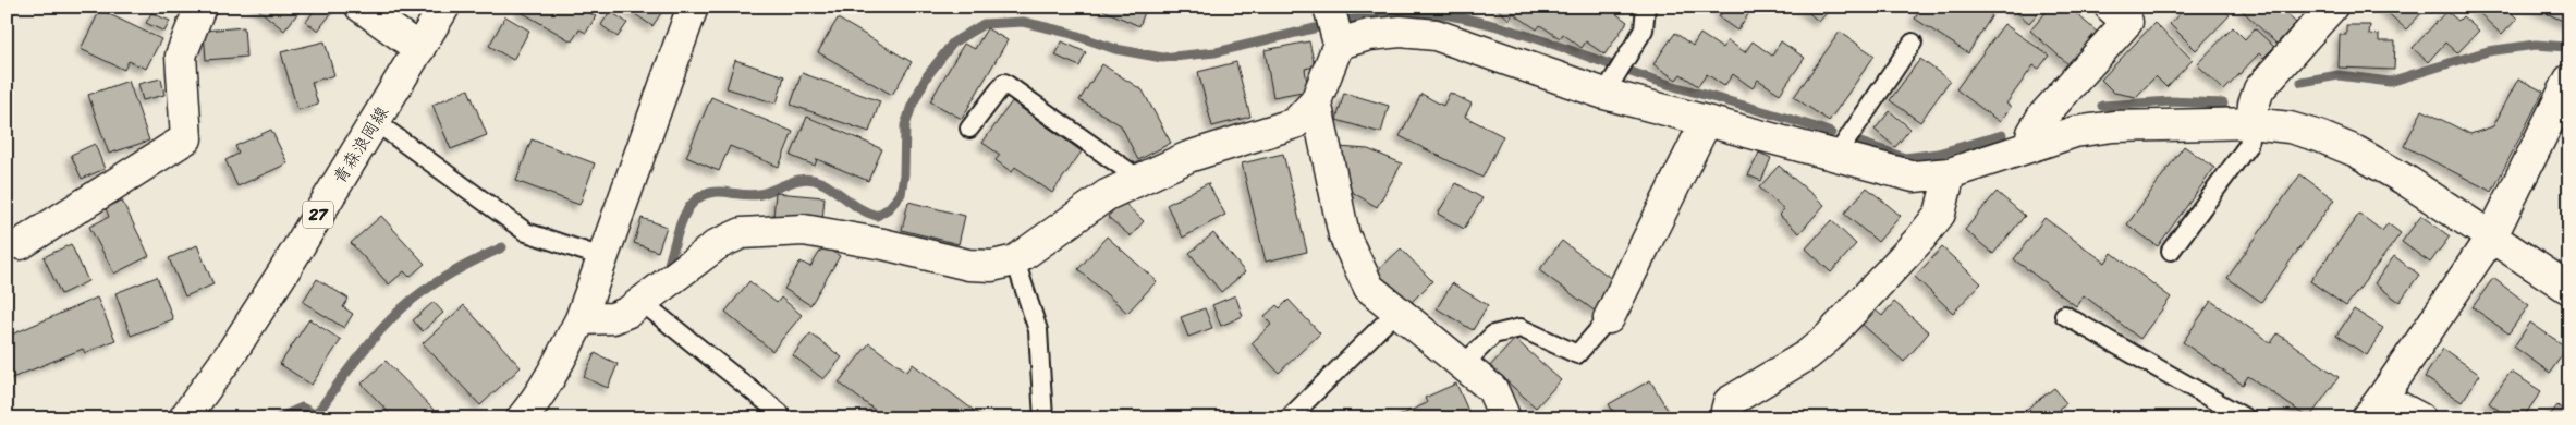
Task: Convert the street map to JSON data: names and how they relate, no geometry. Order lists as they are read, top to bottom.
{
  "streets": {
    "street": ["青森浪岡線", "27"]
  }
}
